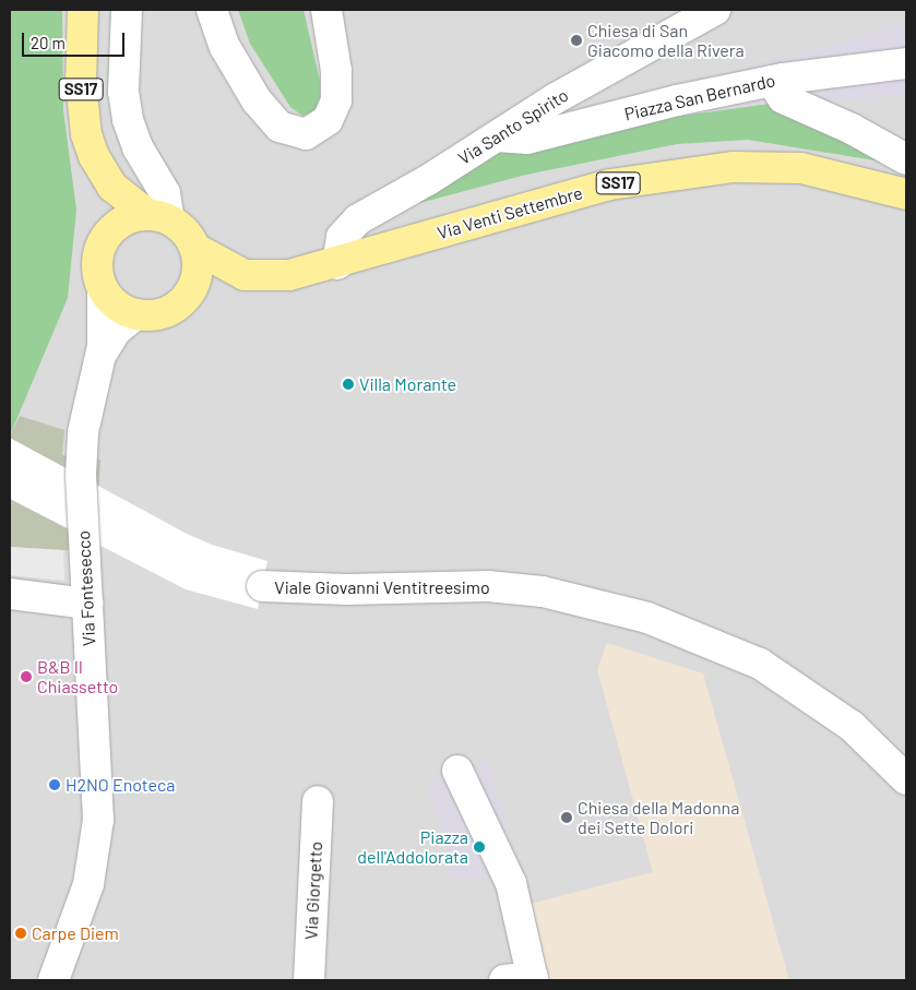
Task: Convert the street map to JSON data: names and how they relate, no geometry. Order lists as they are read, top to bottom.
{
  "streets": {
    "main road": ["SS17", "Via Venti Settembre"],
    "street": [
      "Piazza San Bernardo",
      "Via Santo Spirito",
      "Viale Giovanni Ventitreesimo",
      "Via Fontesecco",
      "Via Giorgetto"
    ]
  },
  "crossings": [
    ["SS17", "Via Venti Settembre"],
    ["SS17", "Via Fontesecco"],
    ["Piazza San Bernardo", "Via Santo Spirito"],
    ["Via Santo Spirito", "Via Venti Settembre"],
    ["Via Venti Settembre", "Via Fontesecco"]
  ],
  "places": [
    "Chiesa di San Giacomo della Rivera",
    "Villa Morante",
    "B&B Il Chiassetto",
    "H2NO Enoteca",
    "Chiesa della Madonna dei Sette Dolori",
    "Piazza dell'Addolorata",
    "Carpe Diem"
  ],
  "scale_bar": "20 m"
}
